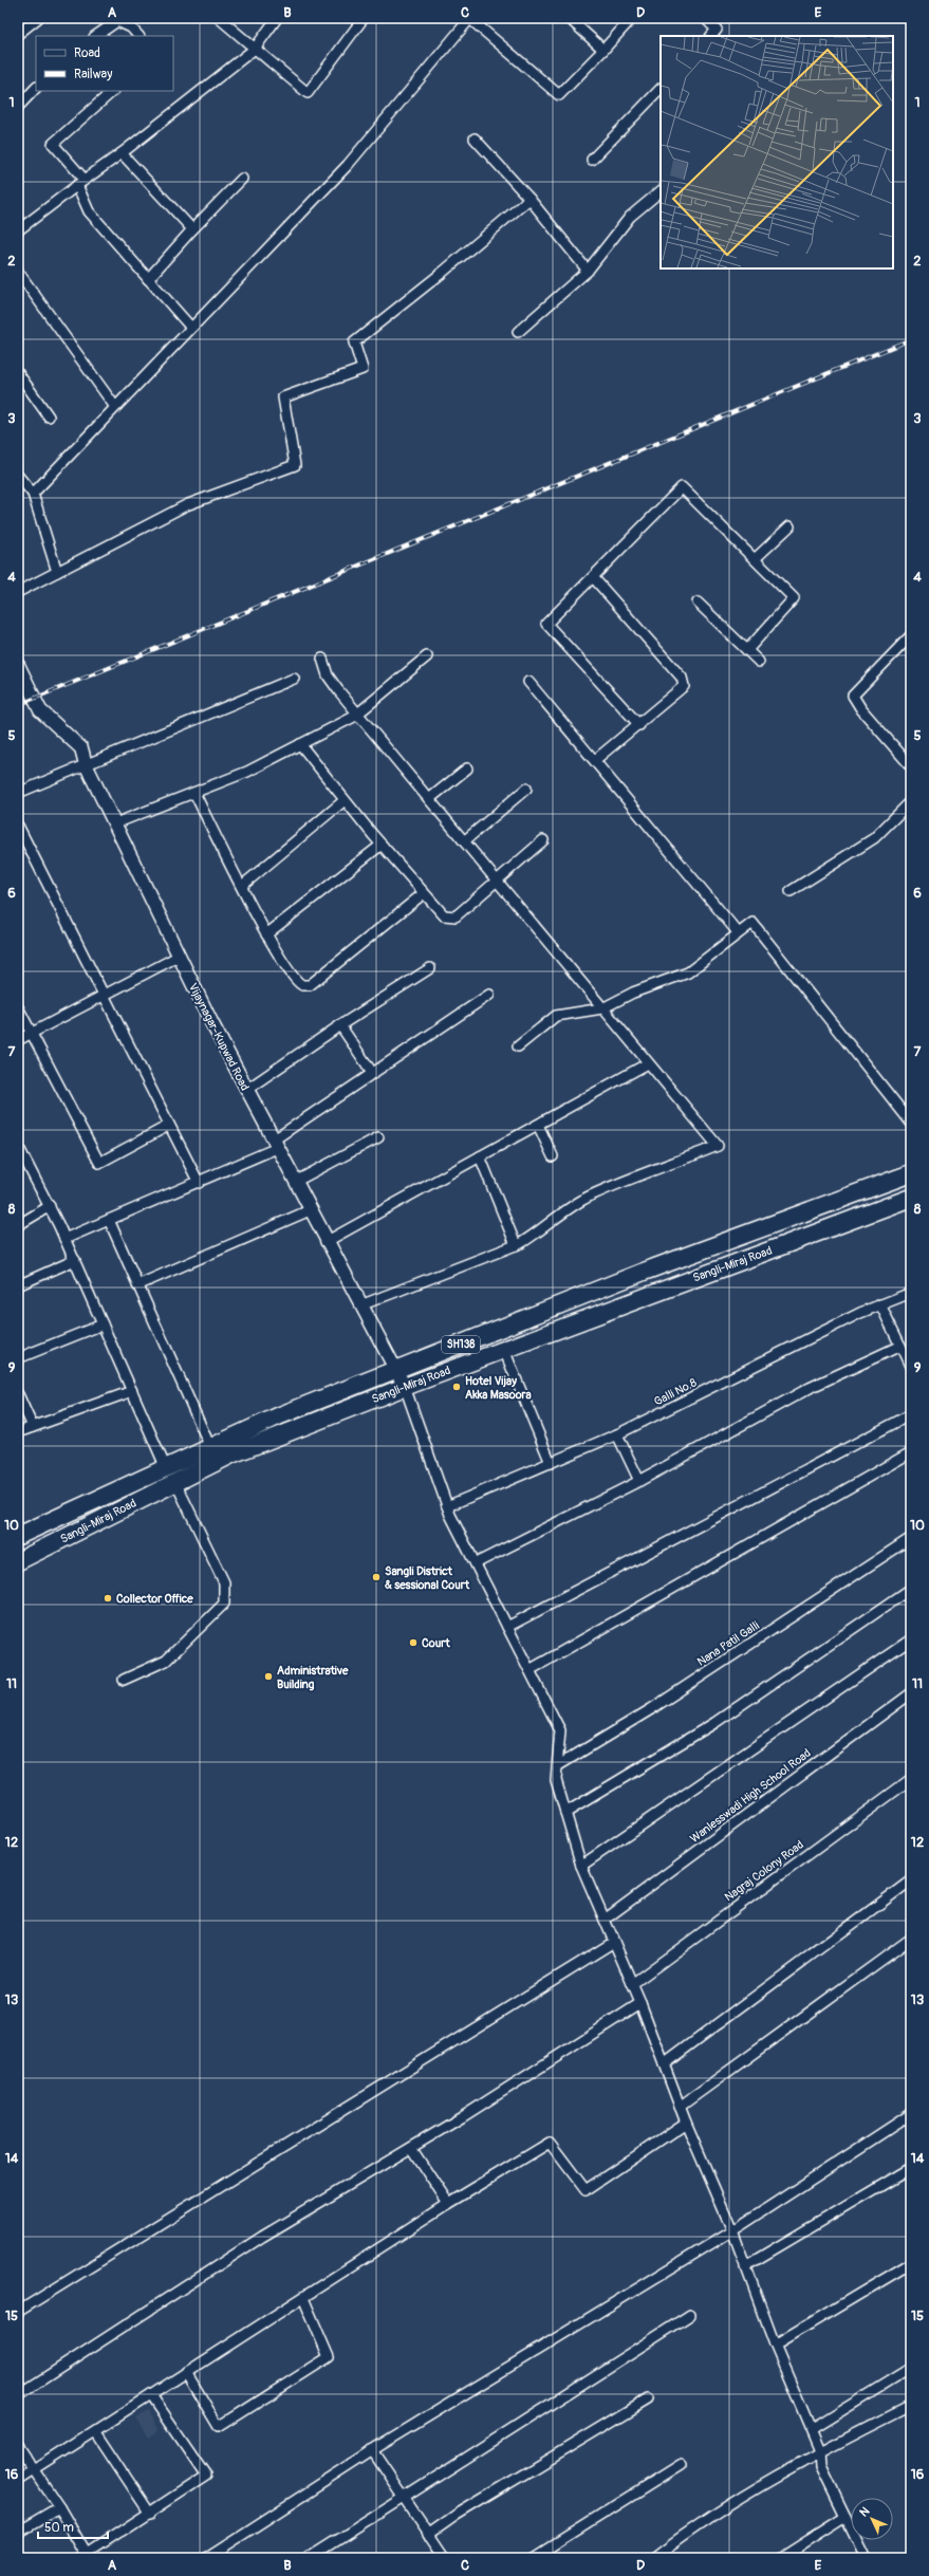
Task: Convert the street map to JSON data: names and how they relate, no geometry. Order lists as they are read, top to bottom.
{
  "streets": {
    "highway": ["Sangli-Miraj Road", "SH138"],
    "street": [
      "Vijaynagar-Kupwad Road",
      "Galli No.8",
      "Nana Patil Galli",
      "Wanlesswadi High School Road",
      "Nagraj Colony Road"
    ]
  },
  "crossings": [
    ["Vijaynagar-Kupwad Road", "Sangli-Miraj Road"]
  ],
  "places": [
    "Hotel Vijay Akka Masoora",
    "Sangli District & sessional Court",
    "Collector Office",
    "Court",
    "Administrative Building"
  ],
  "legend": ["Road", "Railway"],
  "scale_bar": "50 m",
  "north": "top left",
  "grid": {
    "columns": [
      "A",
      "B",
      "C",
      "D",
      "E"
    ],
    "rows": [
      "1",
      "2",
      "3",
      "4",
      "5",
      "6",
      "7",
      "8",
      "9",
      "10",
      "11",
      "12",
      "13",
      "14",
      "15",
      "16"
    ]
  }
}
